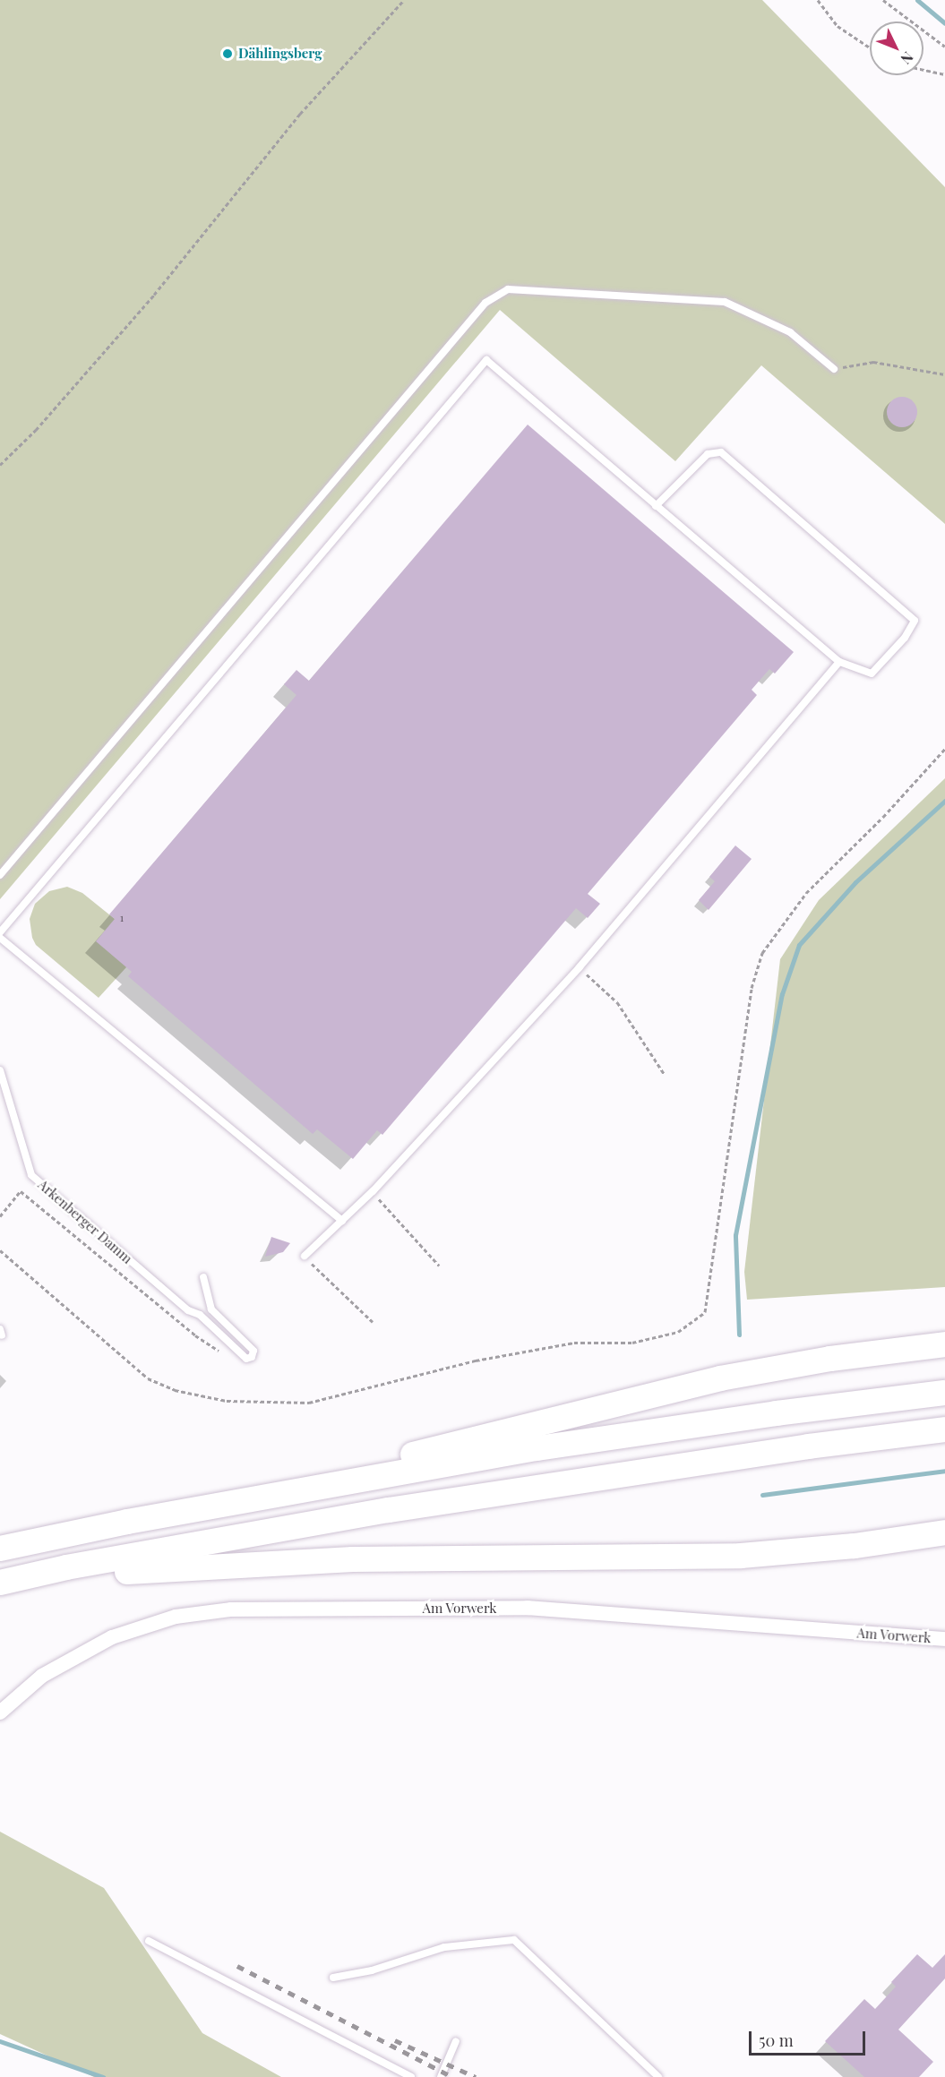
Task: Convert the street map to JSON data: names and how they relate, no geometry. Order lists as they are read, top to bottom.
{
  "streets": {
    "street": ["Am Vorwerk"],
    "lane": ["Arkenberger Damm"]
  },
  "places": ["Dählingsberg"],
  "house_numbers": ["1"],
  "scale_bar": "50 m",
  "north": "bottom right"
}
